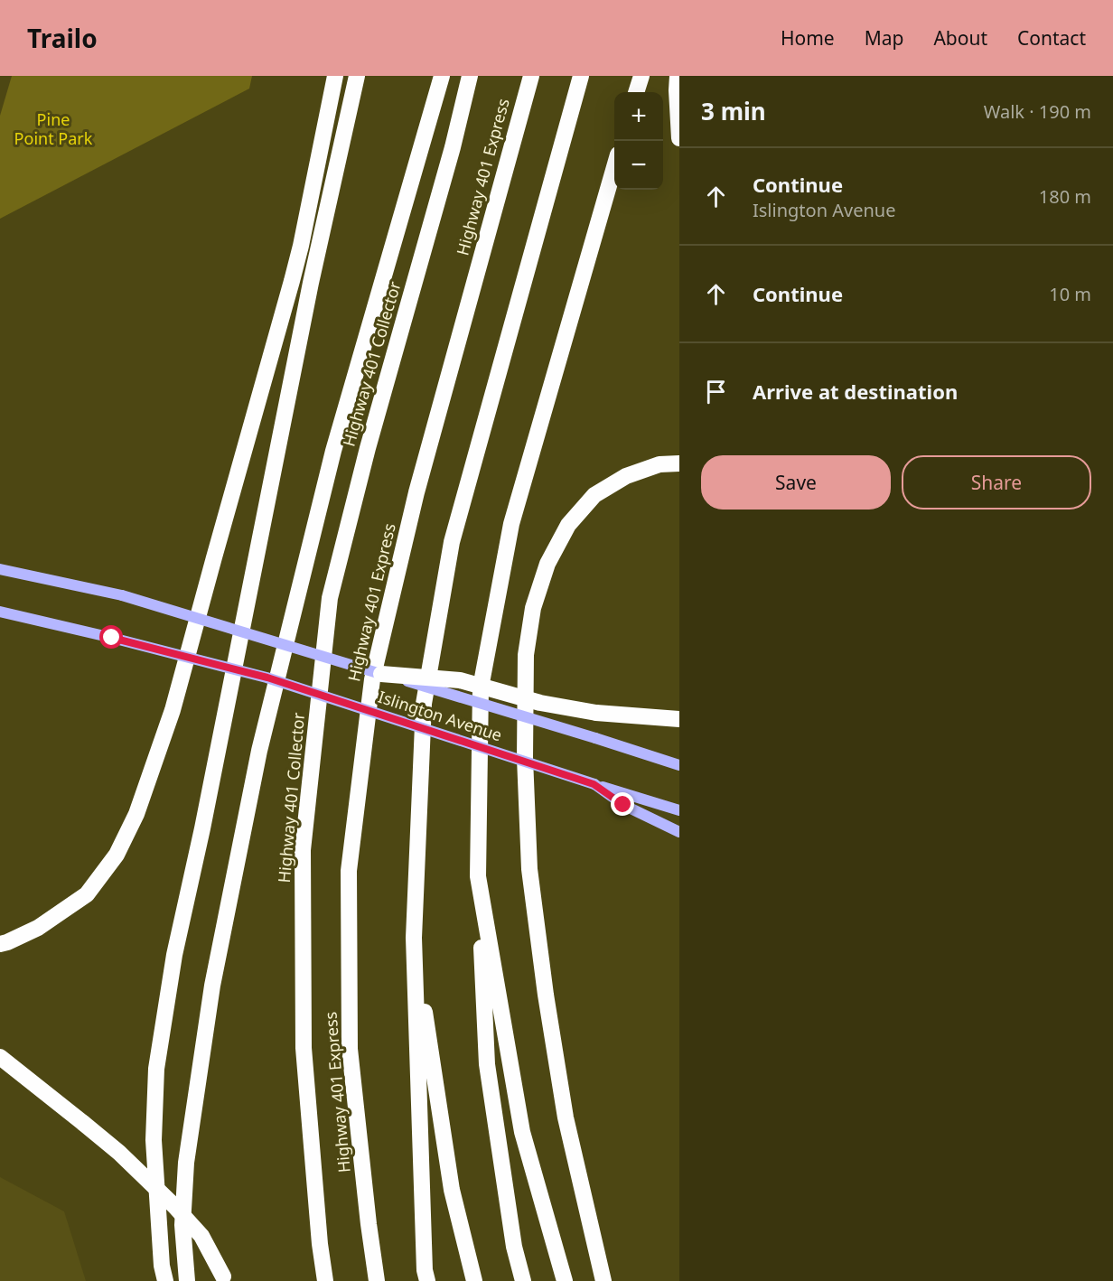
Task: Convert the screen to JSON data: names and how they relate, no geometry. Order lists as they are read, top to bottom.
{
  "streets": {
    "highway": ["Highway 401 Express", "Highway 401 Collector"],
    "main road": ["Islington Avenue"]
  },
  "parks": ["Pine Point Park"],
  "page": {
    "header": "Trailo",
    "nav": [
      "Home",
      "Map",
      "About",
      "Contact"
    ],
    "heading": ["3 min", "Walk · 190 m"],
    "map_buttons": ["+", "−"],
    "list": [
      ["Continue", "Islington Avenue", "180 m"],
      ["Continue", "10 m"],
      "Arrive at destination"
    ],
    "buttons": ["Save", "Share"]
  }
}
